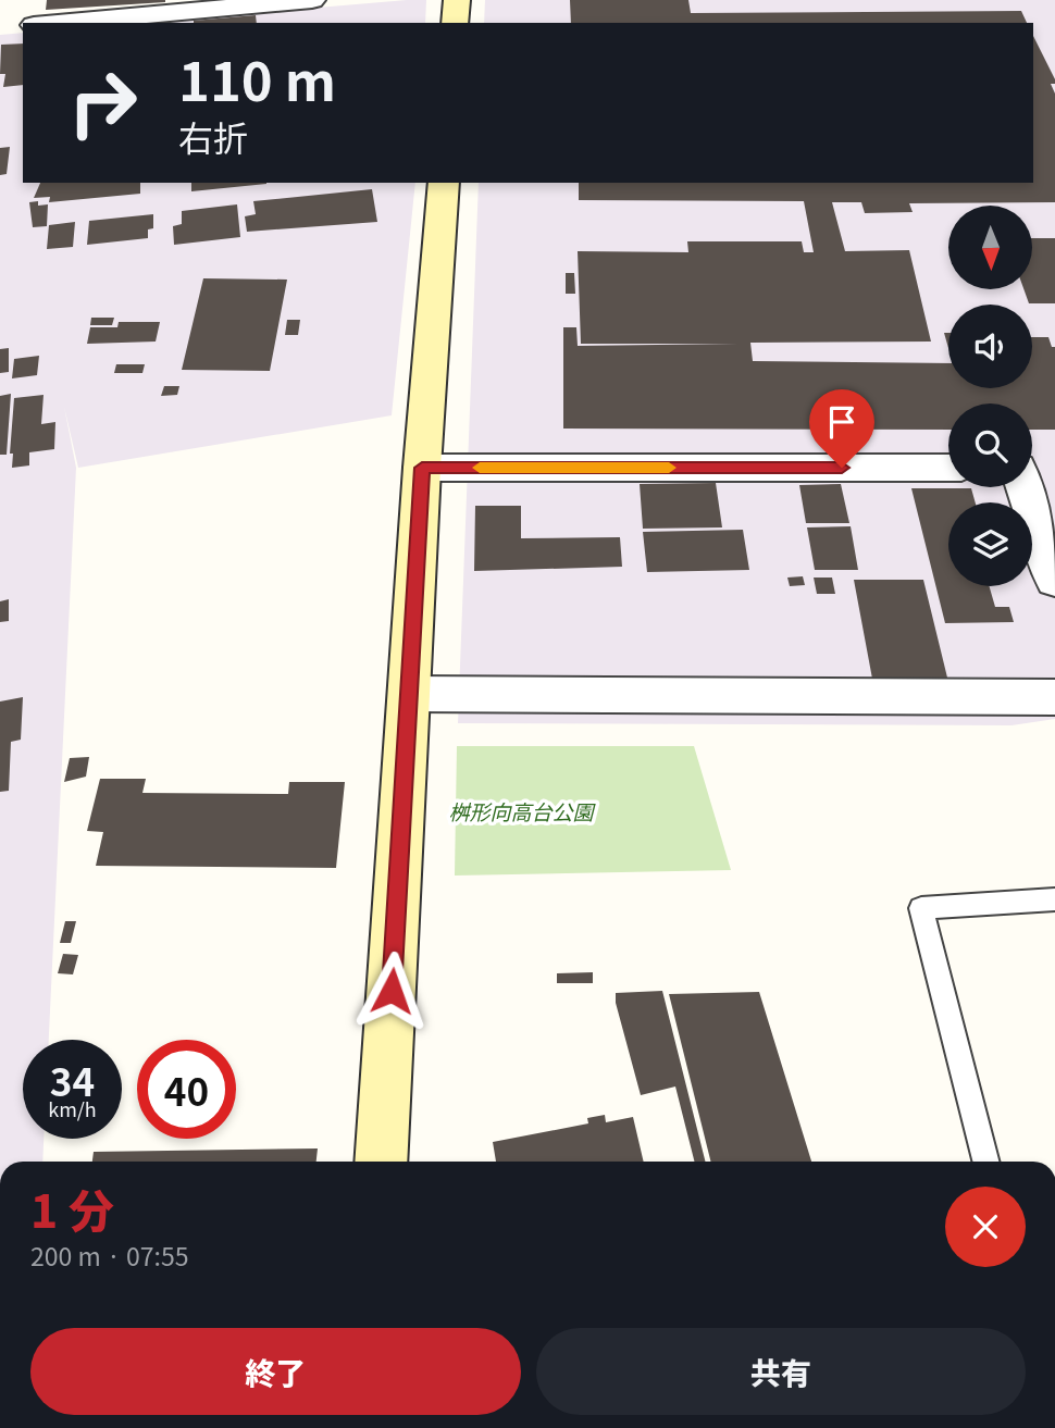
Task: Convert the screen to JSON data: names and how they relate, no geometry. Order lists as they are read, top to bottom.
{
  "parks": ["桝形向高台公園"],
  "north": "bottom",
  "page": {
    "turn": ["110 m", "右折"],
    "speed": "34 km/h",
    "limit": "40",
    "heading": ["1 分", "200 m · 07:55"],
    "buttons": ["終了", "共有"]
  }
}
